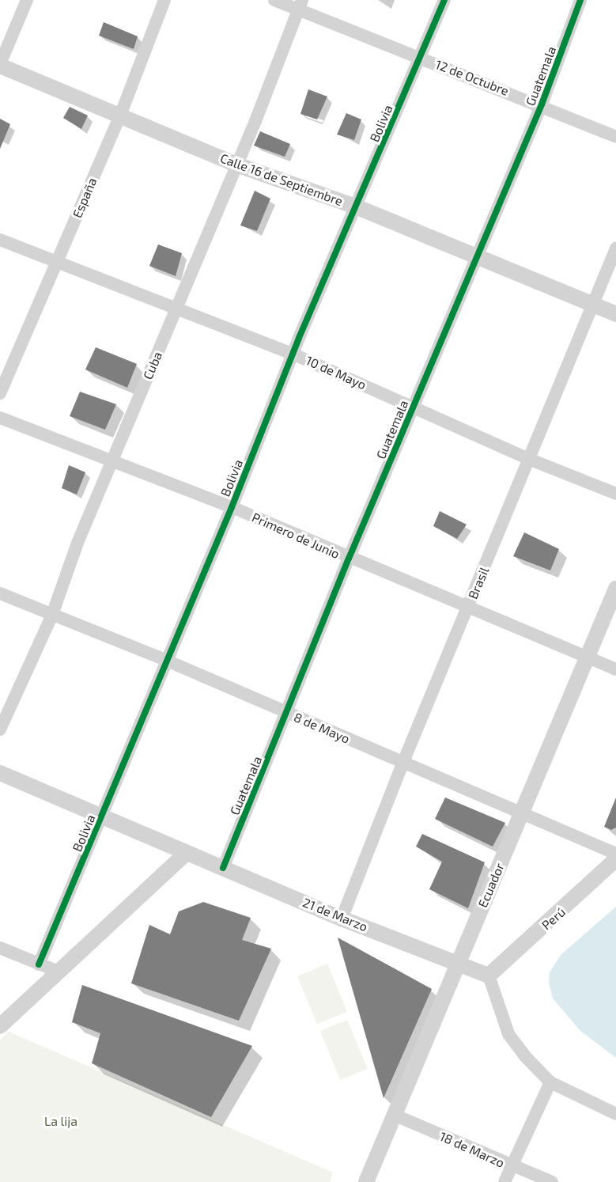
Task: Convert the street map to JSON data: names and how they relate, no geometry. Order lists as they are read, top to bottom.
{
  "streets": {
    "street": [
      "Guatemala",
      "12 de Octubre",
      "Bolivia",
      "Calle 16 de Septiembre",
      "España",
      "Cuba",
      "10 de Mayo",
      "Primero de Junio",
      "Brasil",
      "8 de Mayo",
      "Ecuador",
      "21 de Marzo",
      "Perú",
      "18 de Marzo"
    ]
  },
  "crossings": [
    ["Guatemala", "12 de Octubre"],
    ["Guatemala", "Calle 16 de Septiembre"],
    ["Guatemala", "10 de Mayo"],
    ["Guatemala", "Primero de Junio"],
    ["Guatemala", "8 de Mayo"],
    ["Guatemala", "21 de Marzo"],
    ["12 de Octubre", "Bolivia"],
    ["12 de Octubre", "Cuba"],
    ["Bolivia", "Calle 16 de Septiembre"],
    ["Bolivia", "10 de Mayo"],
    ["Bolivia", "Primero de Junio"],
    ["Bolivia", "8 de Mayo"],
    ["Bolivia", "21 de Marzo"],
    ["Calle 16 de Septiembre", "España"],
    ["Calle 16 de Septiembre", "Cuba"],
    ["Calle 16 de Septiembre", "Brasil"],
    ["España", "10 de Mayo"],
    ["Cuba", "10 de Mayo"],
    ["Cuba", "Primero de Junio"],
    ["Cuba", "8 de Mayo"],
    ["10 de Mayo", "Brasil"],
    ["Primero de Junio", "Brasil"],
    ["Primero de Junio", "Ecuador"],
    ["Brasil", "8 de Mayo"],
    ["Brasil", "21 de Marzo"],
    ["8 de Mayo", "Ecuador"],
    ["Ecuador", "21 de Marzo"],
    ["Ecuador", "18 de Marzo"],
    ["21 de Marzo", "Perú"]
  ],
  "parks": ["La lija"]
}
